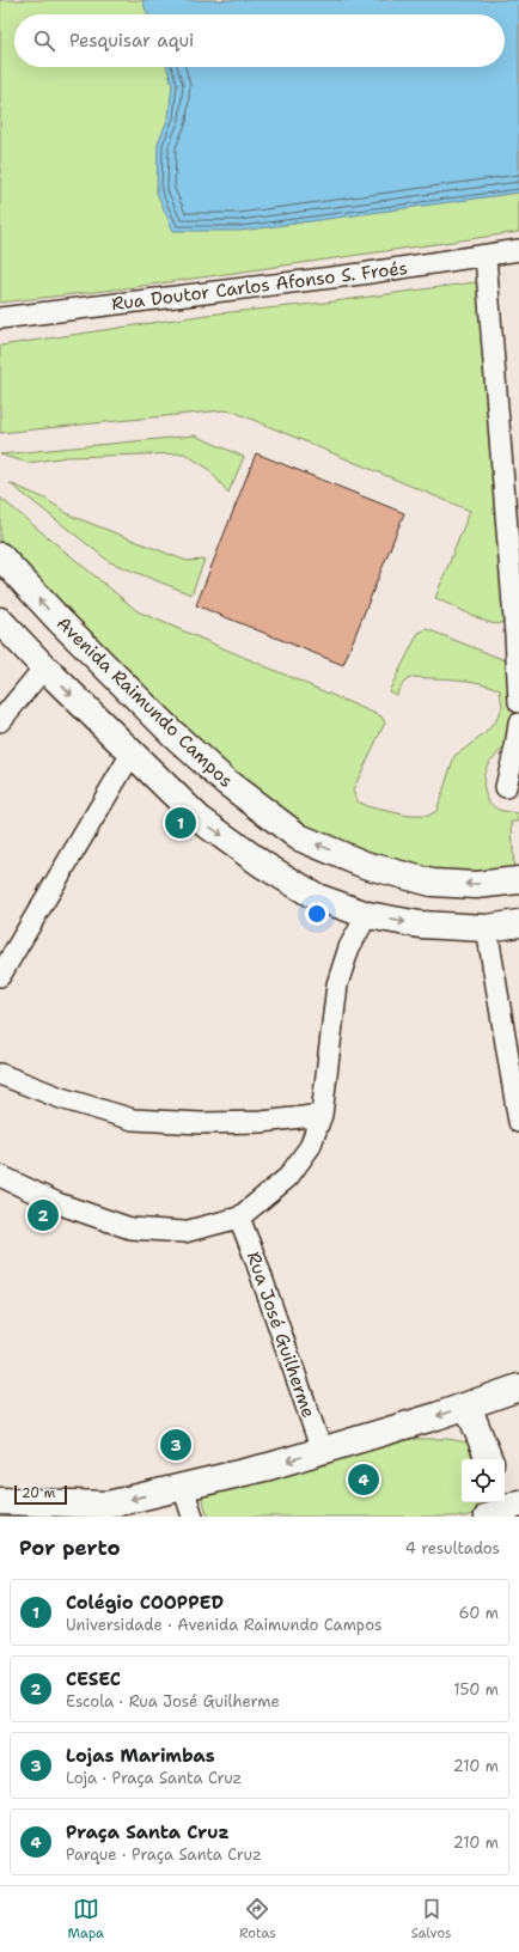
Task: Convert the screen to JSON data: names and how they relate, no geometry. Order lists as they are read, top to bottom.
{
  "streets": {
    "street": ["Rua Doutor Carlos Afonso S. Froés", "Avenida Raimundo Campos", "Rua José Guilherme"]
  },
  "scale_bar": "20 m",
  "page": {
    "search": "Pesquisar aqui",
    "pins": [
      "1",
      "2",
      "3",
      "4"
    ],
    "scale": "20 m",
    "heading": ["Por perto", "4 resultados"],
    "list": [
      {
        "mark": "1",
        "name": "Colégio COOPPED",
        "note": "Universidade · Avenida Raimundo Campos",
        "value": "60 m"
      },
      {
        "mark": "2",
        "name": "CESEC",
        "note": "Escola · Rua José Guilherme",
        "value": "150 m"
      },
      {
        "mark": "3",
        "name": "Lojas Marimbas",
        "note": "Loja · Praça Santa Cruz",
        "value": "210 m"
      },
      {
        "mark": "4",
        "name": "Praça Santa Cruz",
        "note": "Parque · Praça Santa Cruz",
        "value": "210 m"
      }
    ],
    "nav": ["Mapa", "Rotas", "Salvos"]
  }
}
